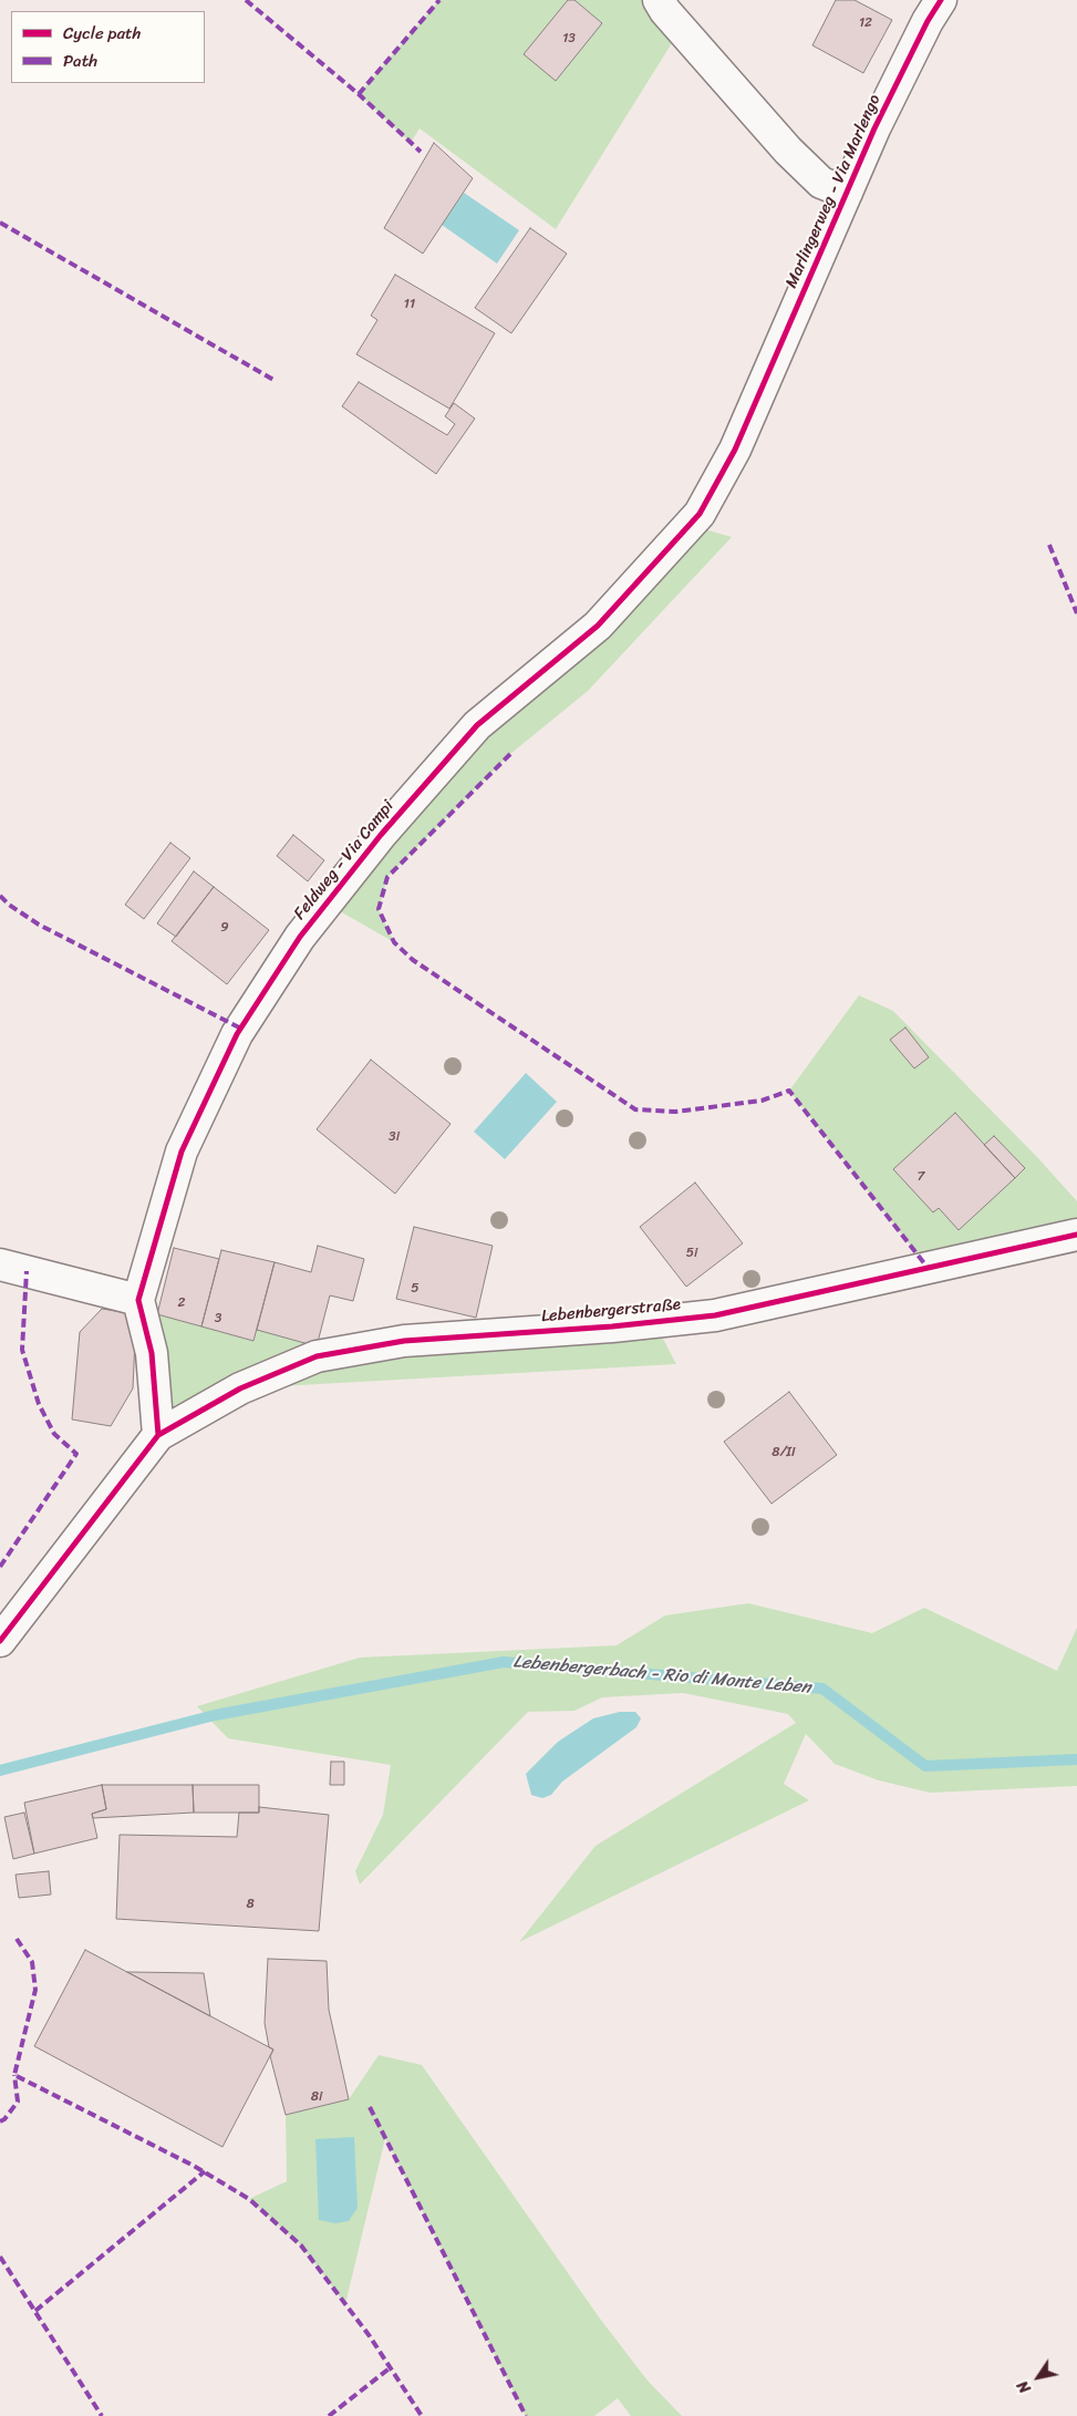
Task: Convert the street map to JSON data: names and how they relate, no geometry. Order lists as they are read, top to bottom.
{
  "streets": {
    "street": ["Marlingerweg - Via Marlengo", "Feldweg - Via Campi", "Lebenbergerstraße"]
  },
  "crossings": [
    ["Marlingerweg - Via Marlengo", "Feldweg - Via Campi"]
  ],
  "water": ["Lebenbergerbach - Rio di Monte Leben"],
  "house_numbers": [
    "12",
    "13",
    "11",
    "9",
    "3i",
    "7",
    "5i",
    "5",
    "2",
    "3",
    "8/II",
    "8",
    "8i"
  ],
  "legend": ["Cycle path", "Path"],
  "north": "bottom left"
}
